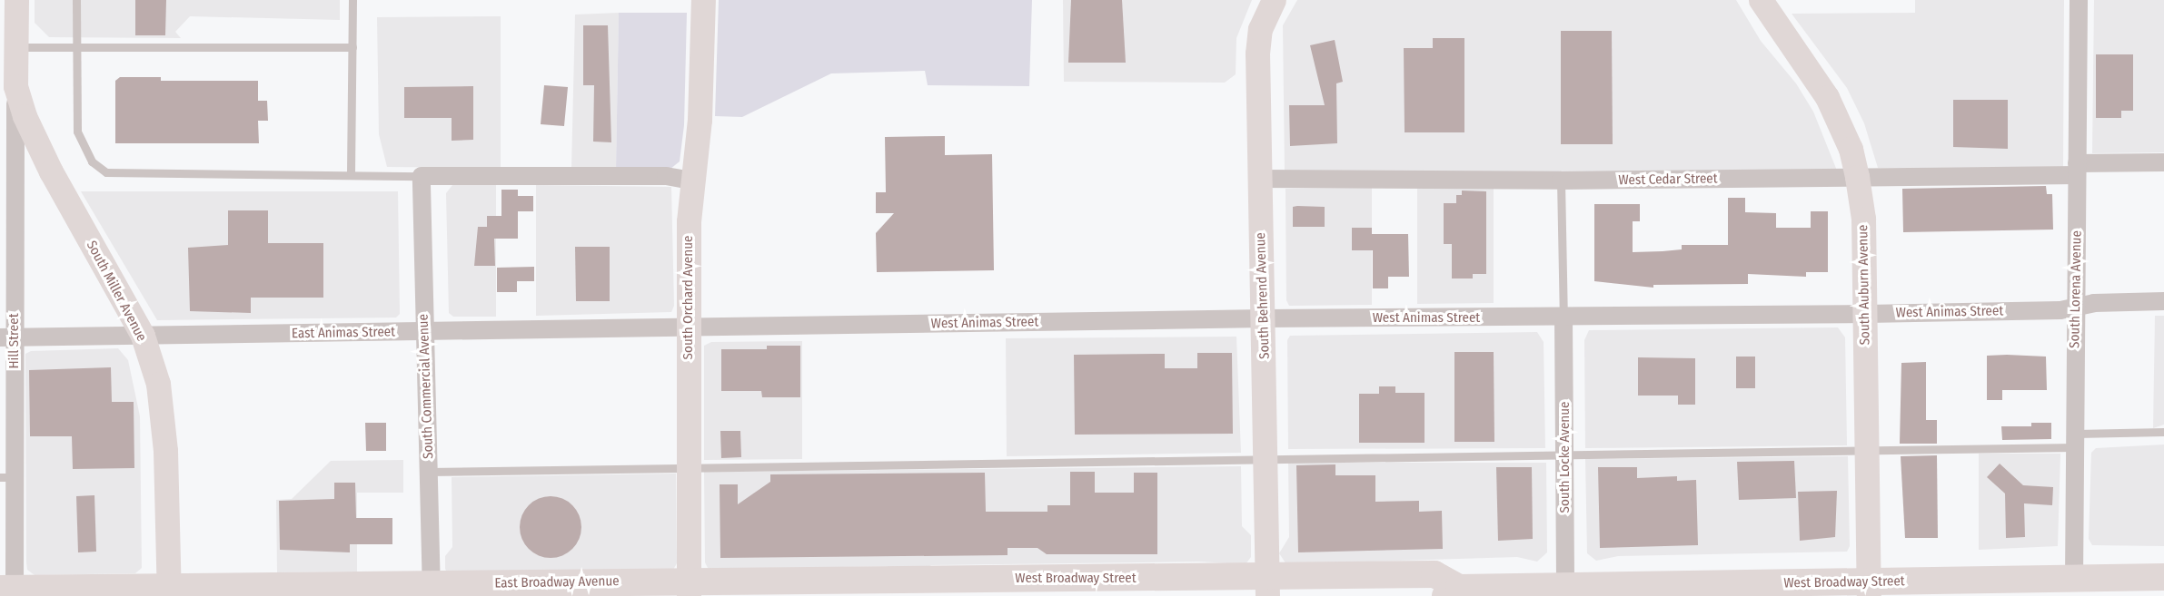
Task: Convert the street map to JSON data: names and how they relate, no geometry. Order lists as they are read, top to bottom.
{
  "streets": {
    "main road": ["West Broadway Street", "East Broadway Avenue"],
    "street": [
      "West Cedar Street",
      "South Auburn Avenue",
      "South Lorena Avenue",
      "South Miller Avenue",
      "South Behrend Avenue",
      "South Orchard Avenue",
      "West Animas Street",
      "East Animas Street",
      "Hill Street",
      "South Commercial Avenue",
      "South Locke Avenue"
    ]
  },
  "crossings": [
    ["West Cedar Street", "South Auburn Avenue"],
    ["West Cedar Street", "South Lorena Avenue"],
    ["West Cedar Street", "South Behrend Avenue"],
    ["South Auburn Avenue", "West Animas Street"],
    ["South Auburn Avenue", "West Broadway Street"],
    ["South Lorena Avenue", "West Animas Street"],
    ["South Lorena Avenue", "West Broadway Street"],
    ["South Miller Avenue", "East Animas Street"],
    ["South Miller Avenue", "Hill Street"],
    ["South Miller Avenue", "East Broadway Avenue"],
    ["South Behrend Avenue", "West Animas Street"],
    ["South Behrend Avenue", "West Broadway Street"],
    ["South Orchard Avenue", "West Animas Street"],
    ["South Orchard Avenue", "East Animas Street"],
    ["South Orchard Avenue", "West Broadway Street"],
    ["South Orchard Avenue", "East Broadway Avenue"],
    ["West Animas Street", "East Animas Street"],
    ["West Animas Street", "South Locke Avenue"],
    ["East Animas Street", "Hill Street"],
    ["East Animas Street", "South Commercial Avenue"],
    ["Hill Street", "East Broadway Avenue"],
    ["South Commercial Avenue", "East Broadway Avenue"],
    ["South Locke Avenue", "West Broadway Street"],
    ["West Broadway Street", "East Broadway Avenue"]
  ]
}
